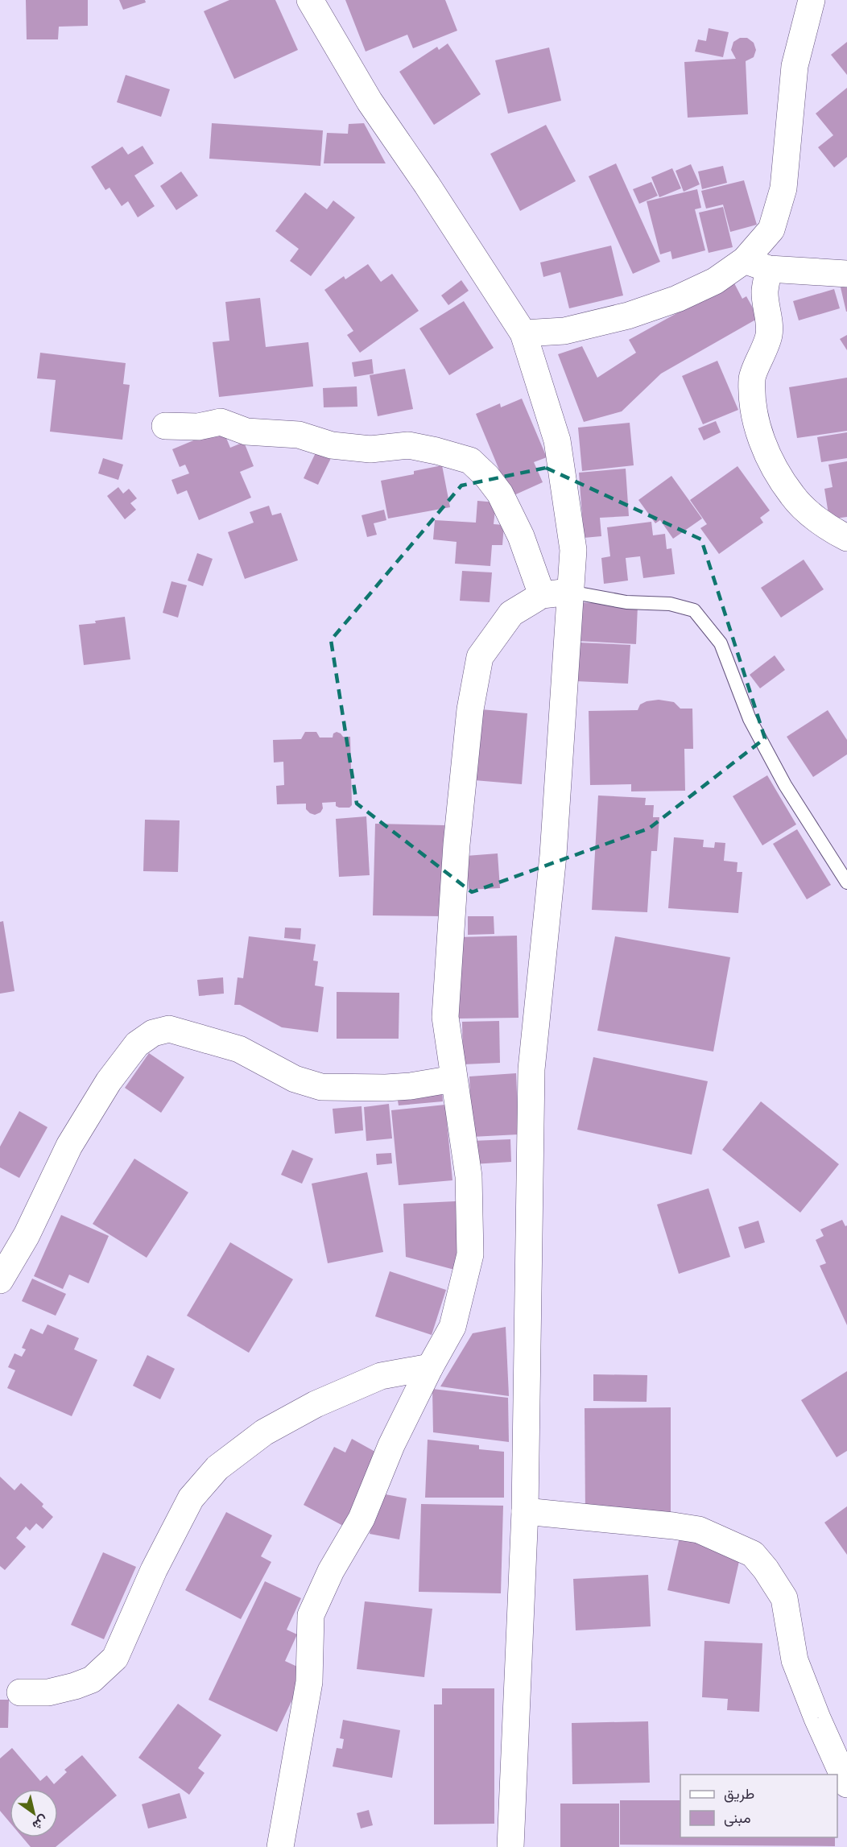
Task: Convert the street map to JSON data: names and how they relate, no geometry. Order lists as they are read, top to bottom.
{
  "legend": ["طريق", "مبنى"],
  "north": "bottom right"
}
